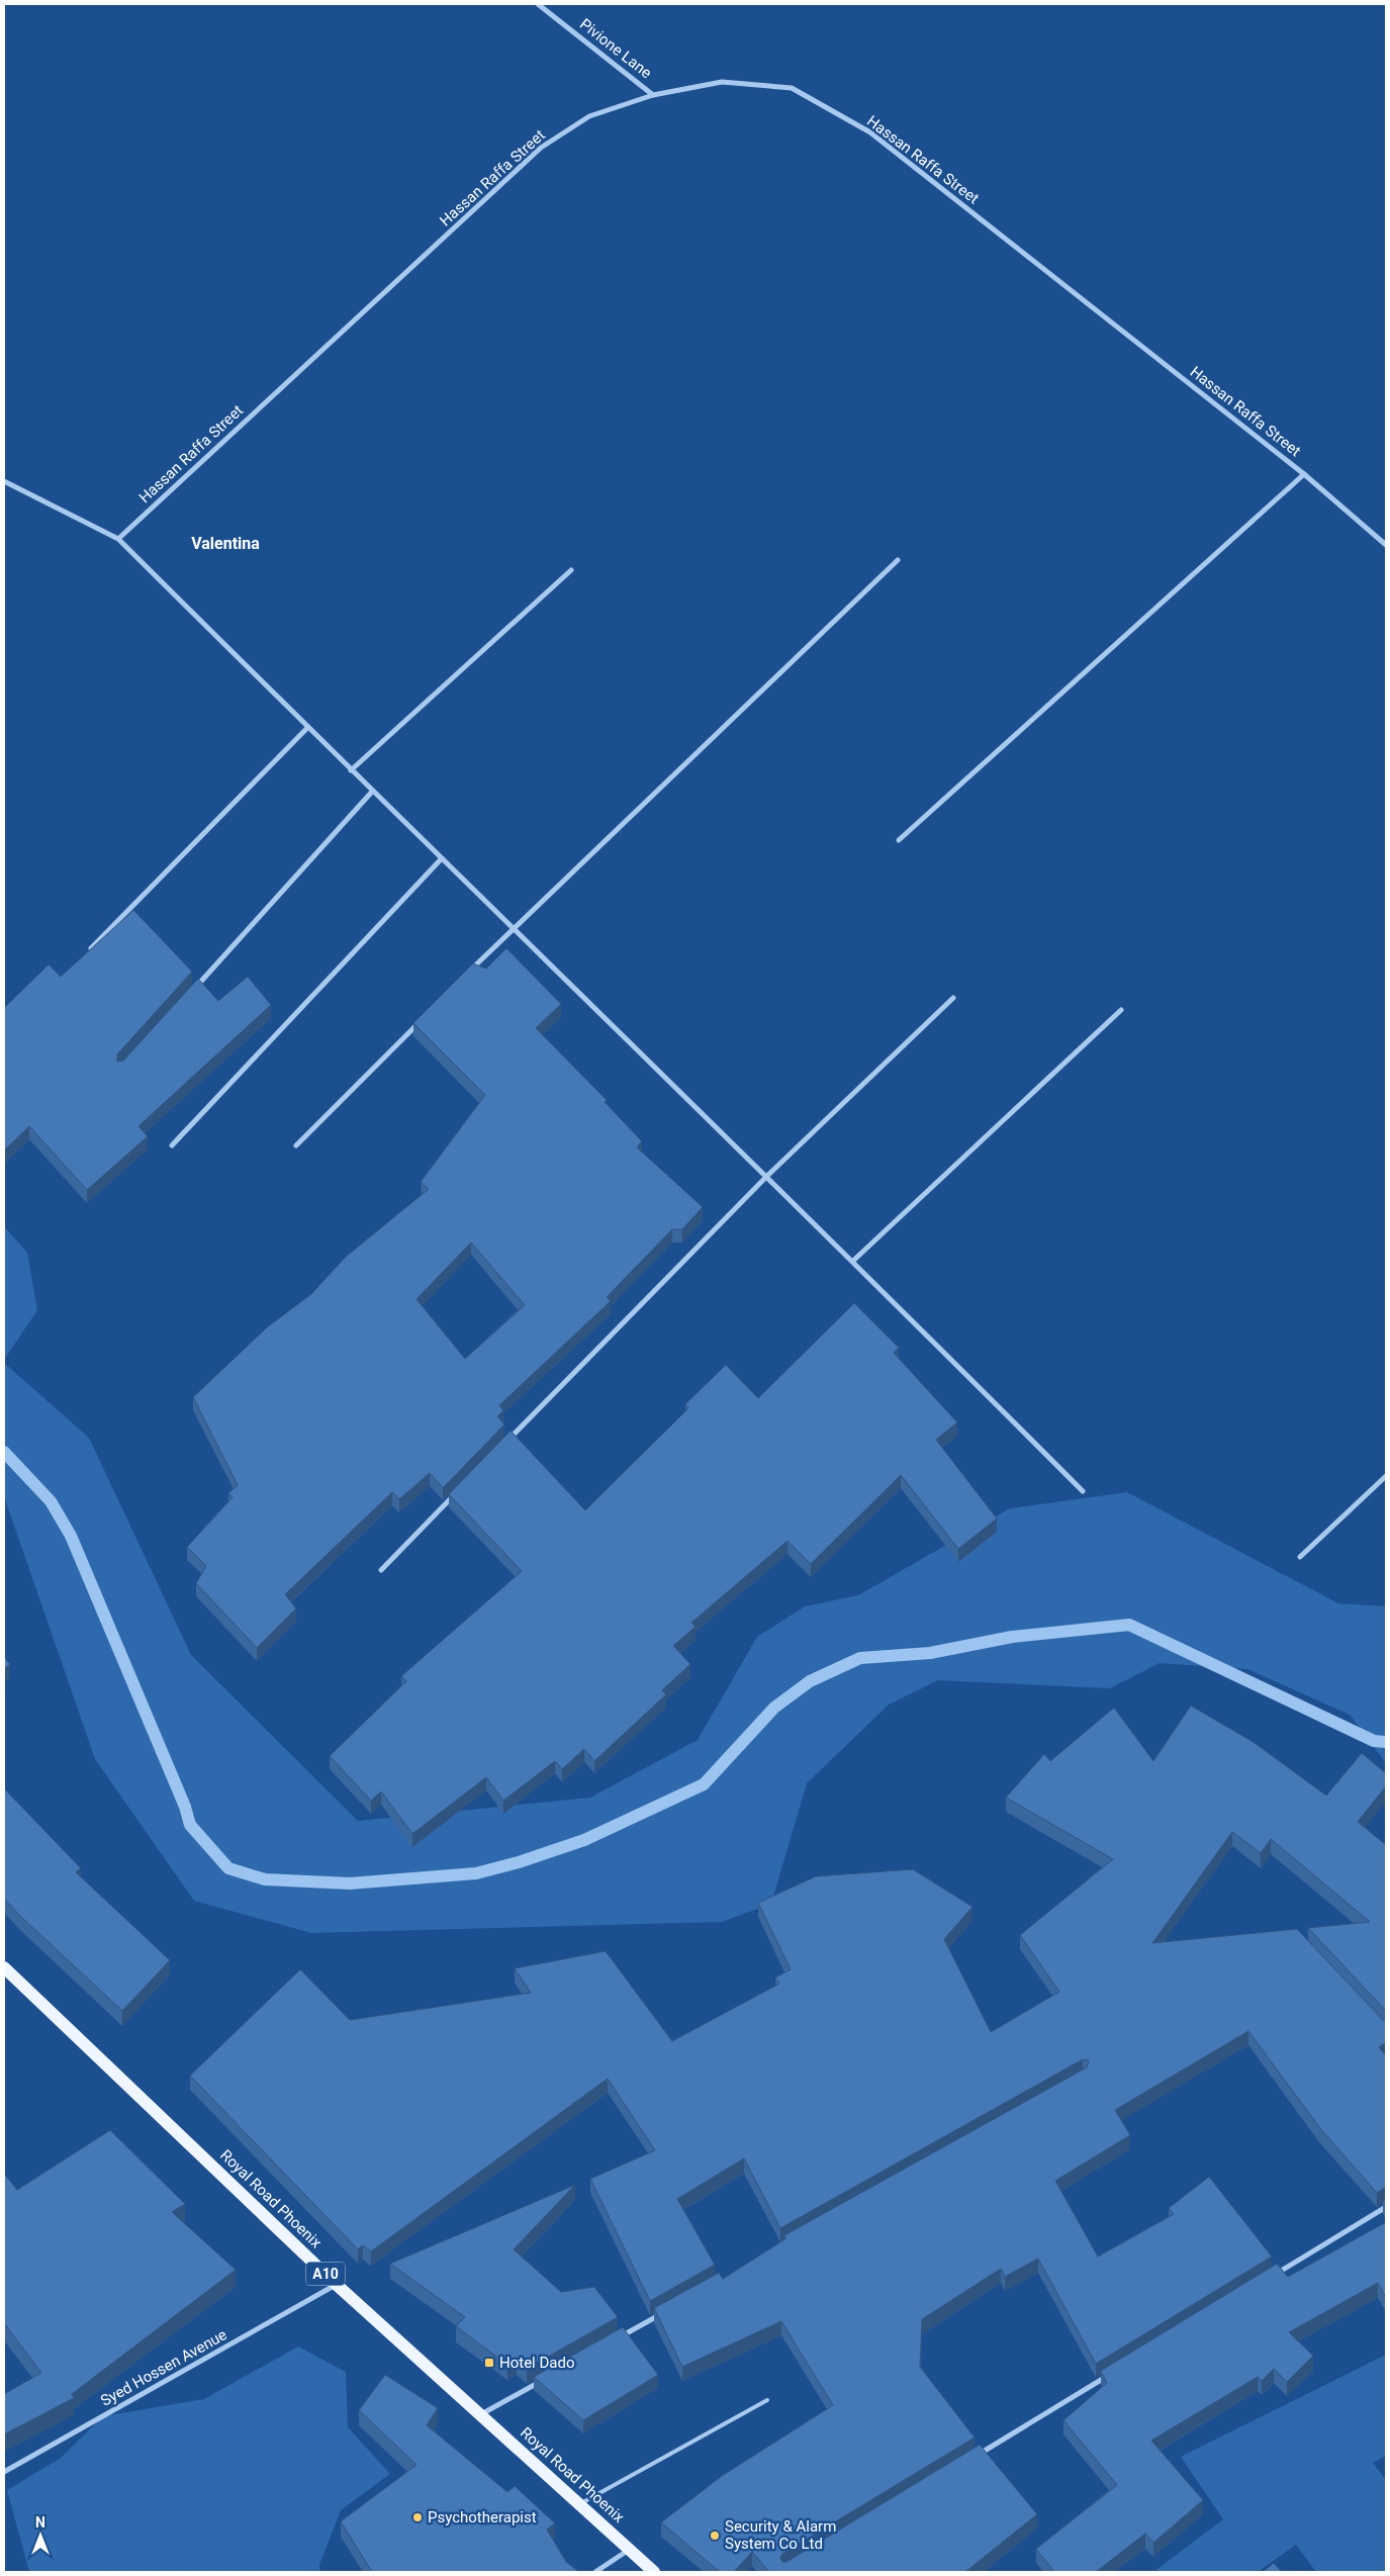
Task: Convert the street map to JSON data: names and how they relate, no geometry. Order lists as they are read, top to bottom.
{
  "streets": {
    "main road": ["Royal Road Phoenix", "A10"],
    "street": ["Pivione Lane", "Hassan Raffa Street", "Syed Hossen Avenue"]
  },
  "crossings": [
    ["Pivione Lane", "Hassan Raffa Street"],
    ["Royal Road Phoenix", "Syed Hossen Avenue"]
  ],
  "districts": ["Valentina"],
  "places": {
    "transit": ["Hotel Dado"],
    "other": ["Psychotherapist", "Security & Alarm System Co Ltd"]
  },
  "north": "top"
}
